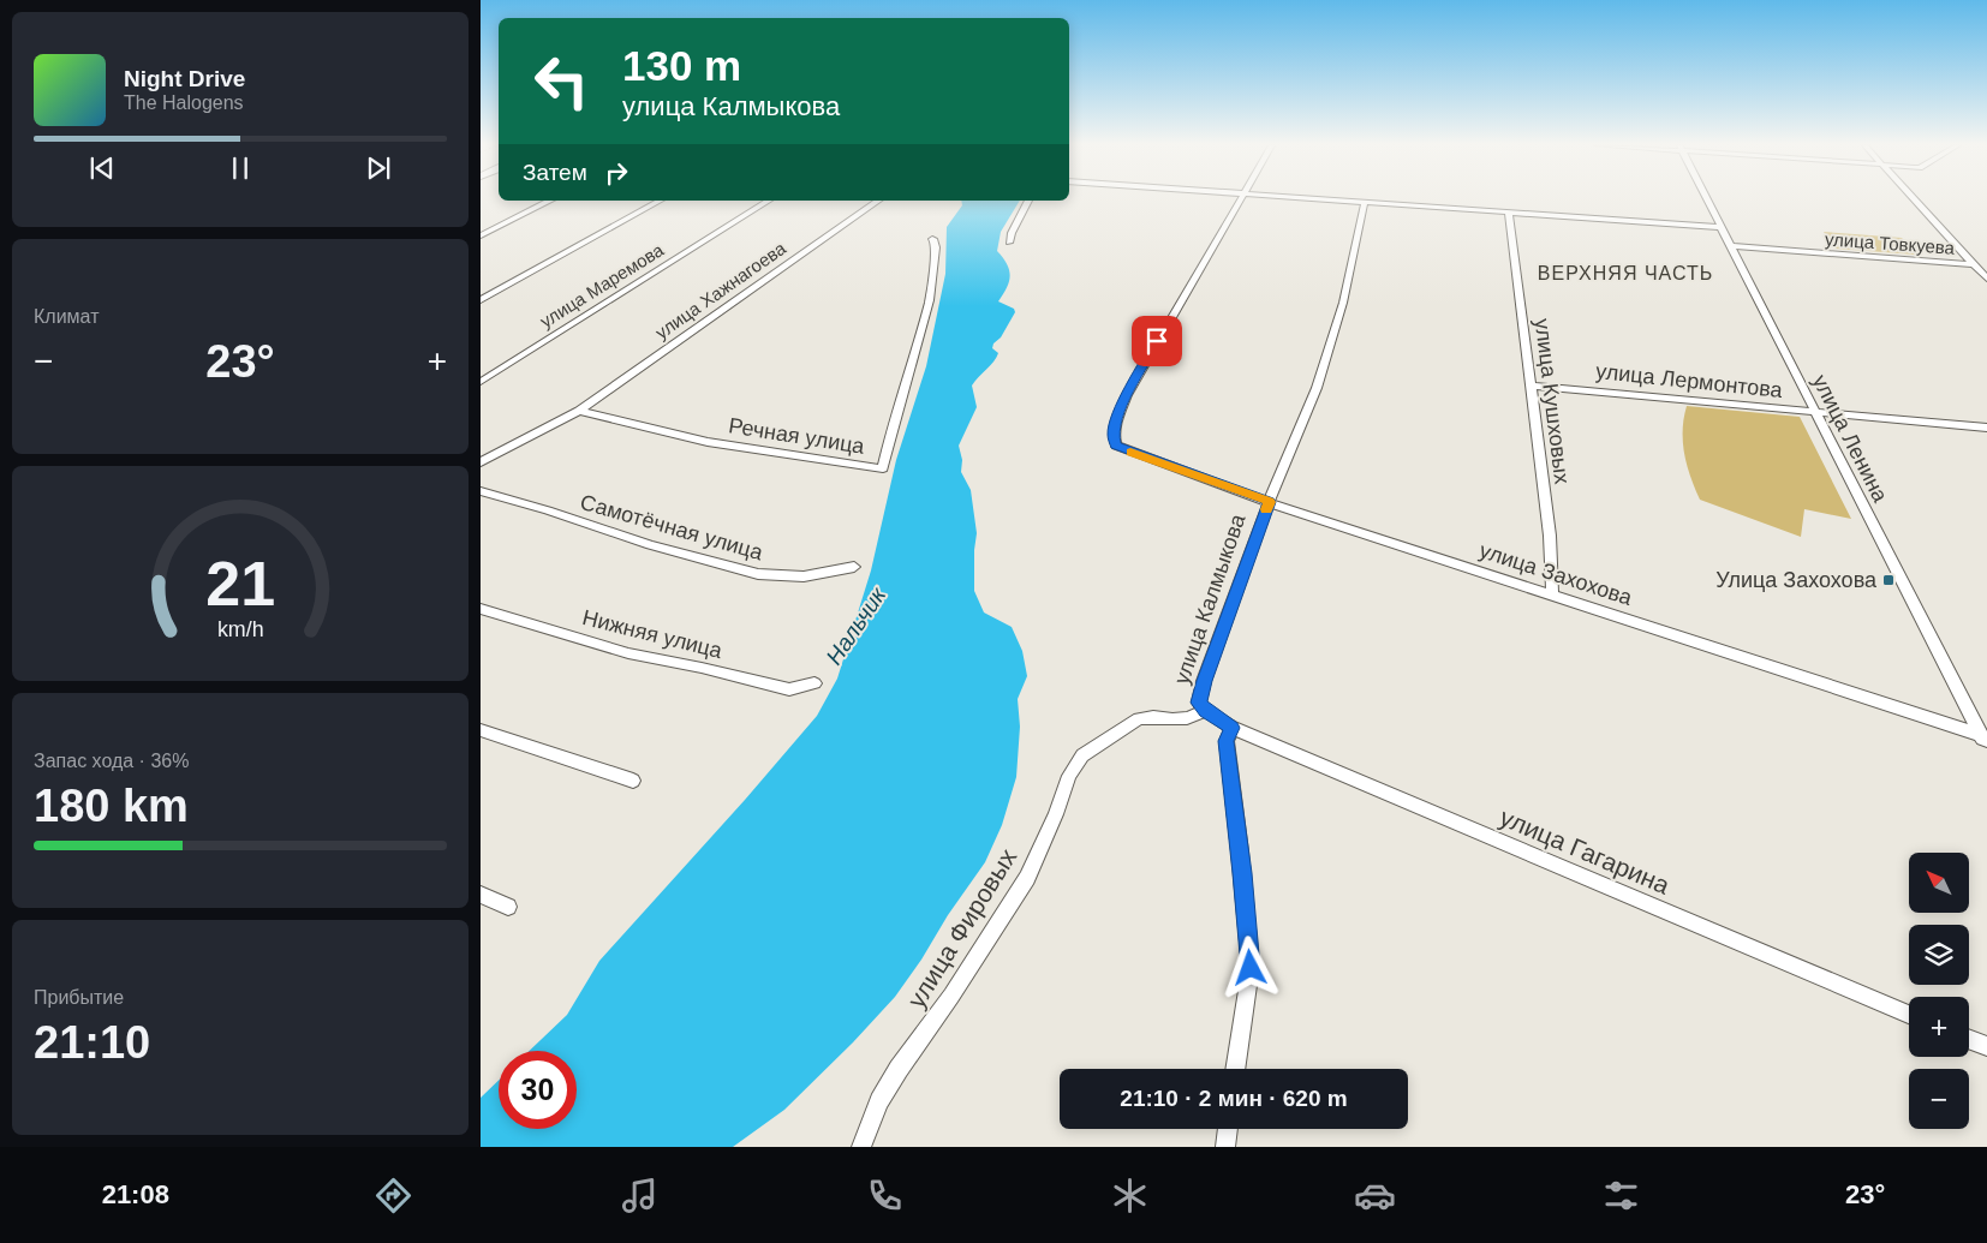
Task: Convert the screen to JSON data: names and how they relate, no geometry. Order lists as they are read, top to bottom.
{
  "streets": {
    "street": [
      "улица Товкуева",
      "улица Маремова",
      "улица Хажнагоева",
      "улица Лермонтова",
      "улица Кушховых",
      "Речная улица",
      "улица Ленина",
      "Самотёчная улица",
      "улица Захохова",
      "улица Калмыкова",
      "Нижняя улица",
      "улица Гагарина",
      "улица Фировых"
    ]
  },
  "crossings": [
    ["улица Товкуева", "улица Ленина"],
    ["улица Хажнагоева", "Речная улица"],
    ["улица Лермонтова", "улица Кушховых"],
    ["улица Лермонтова", "улица Ленина"],
    ["улица Кушховых", "улица Захохова"],
    ["улица Ленина", "улица Захохова"],
    ["улица Захохова", "улица Калмыкова"],
    ["улица Калмыкова", "улица Гагарина"],
    ["улица Калмыкова", "улица Фировых"]
  ],
  "districts": ["ВЕРХНЯЯ ЧАСТЬ"],
  "water": ["Нальчик"],
  "places": {
    "transit": ["Улица Захохова"]
  },
  "north": "top left",
  "page": {
    "turn": ["130 m", "улица Калмыкова"],
    "song": ["Night Drive", "The Halogens"],
    "then": "Затем",
    "tile": [
      "Климат",
      ["Запас хода · 36%", "180 km"],
      ["Прибытие", "21:10"]
    ],
    "heat": ["−", "23°", "+"],
    "map_buttons": ["+", "−"],
    "limit": "30",
    "trip": "21:10 · 2 мин · 620 m",
    "tabs": ["21:08", "23°"],
    "gauge": ["21", "km/h"]
  }
}
